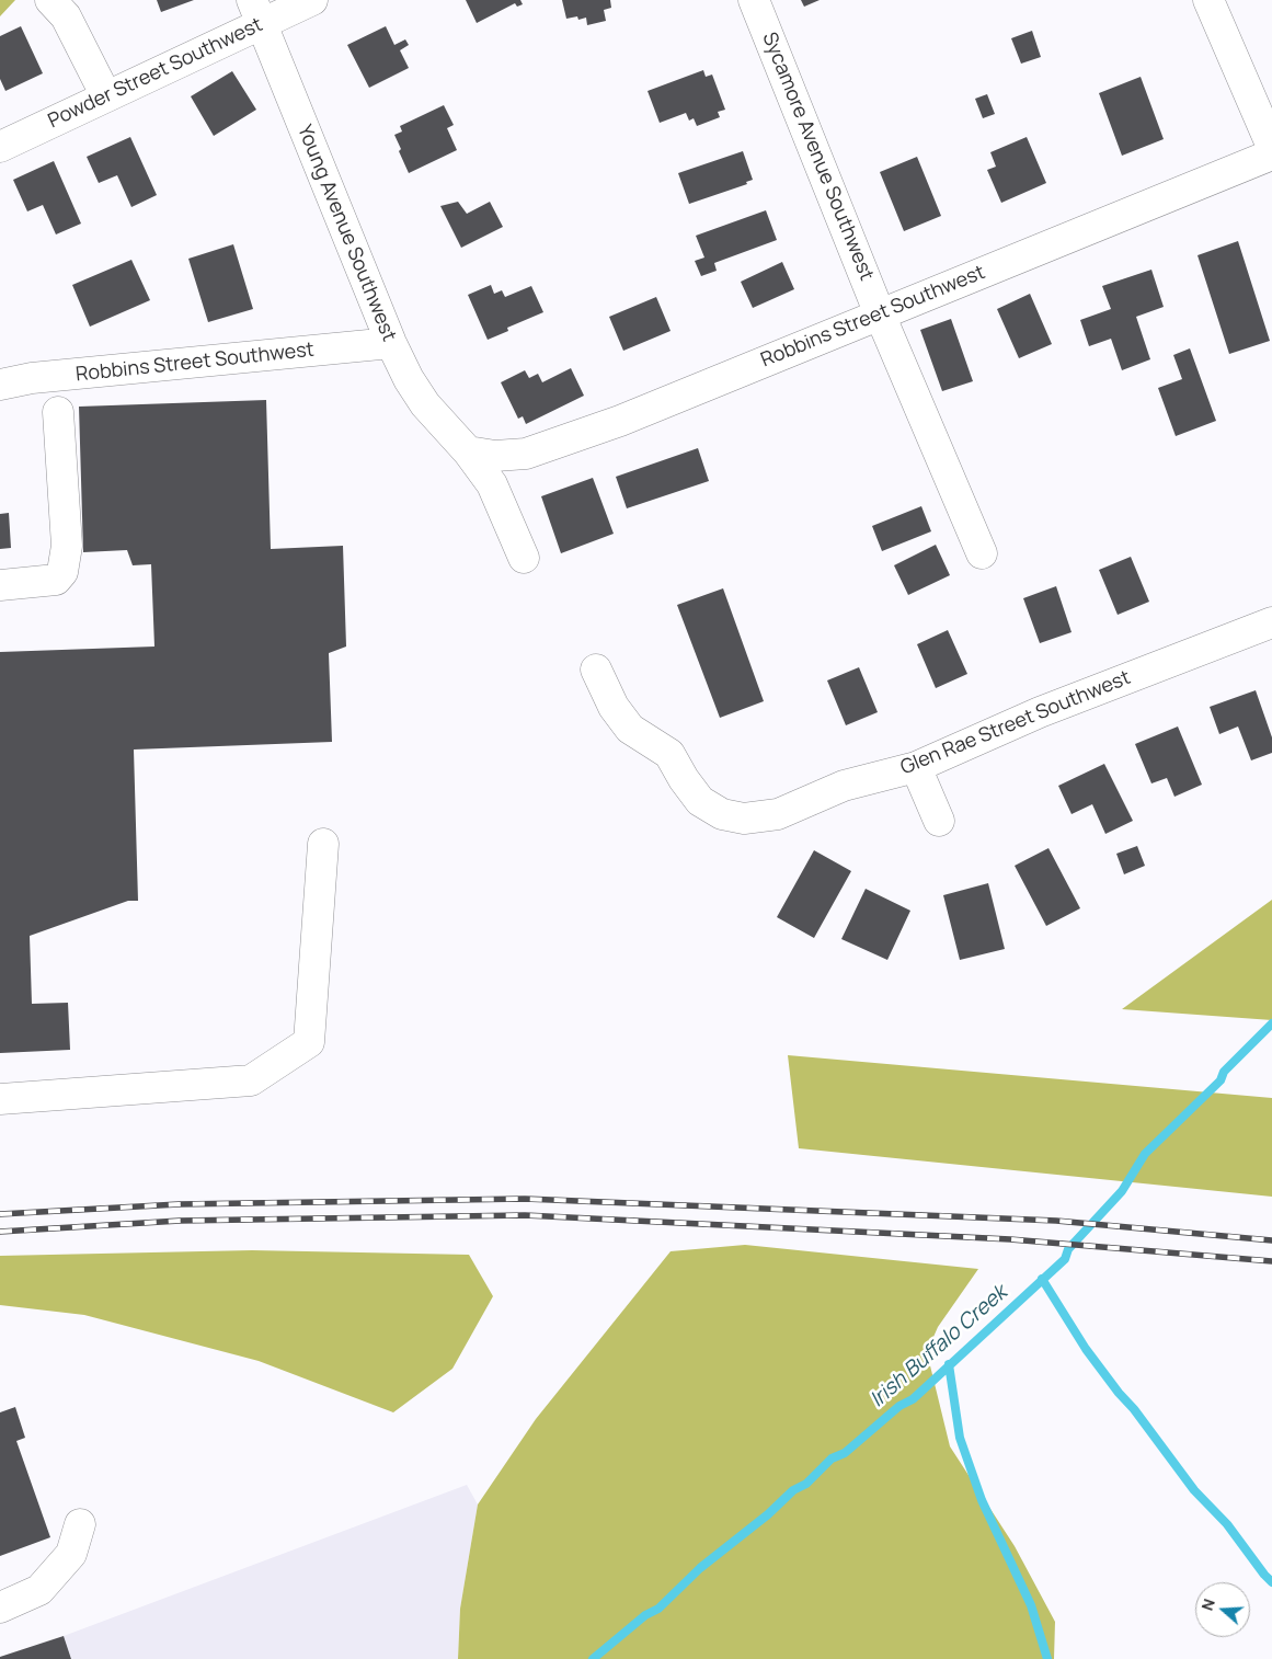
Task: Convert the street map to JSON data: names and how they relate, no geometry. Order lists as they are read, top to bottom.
{
  "streets": {
    "street": [
      "Powder Street Southwest",
      "Sycamore Avenue Southwest",
      "Young Avenue Southwest",
      "Robbins Street Southwest",
      "Glen Rae Street Southwest"
    ]
  },
  "crossings": [
    ["Powder Street Southwest", "Young Avenue Southwest"],
    ["Sycamore Avenue Southwest", "Robbins Street Southwest"],
    ["Young Avenue Southwest", "Robbins Street Southwest"]
  ],
  "water": ["Irish Buffalo Creek"],
  "north": "left"
}
